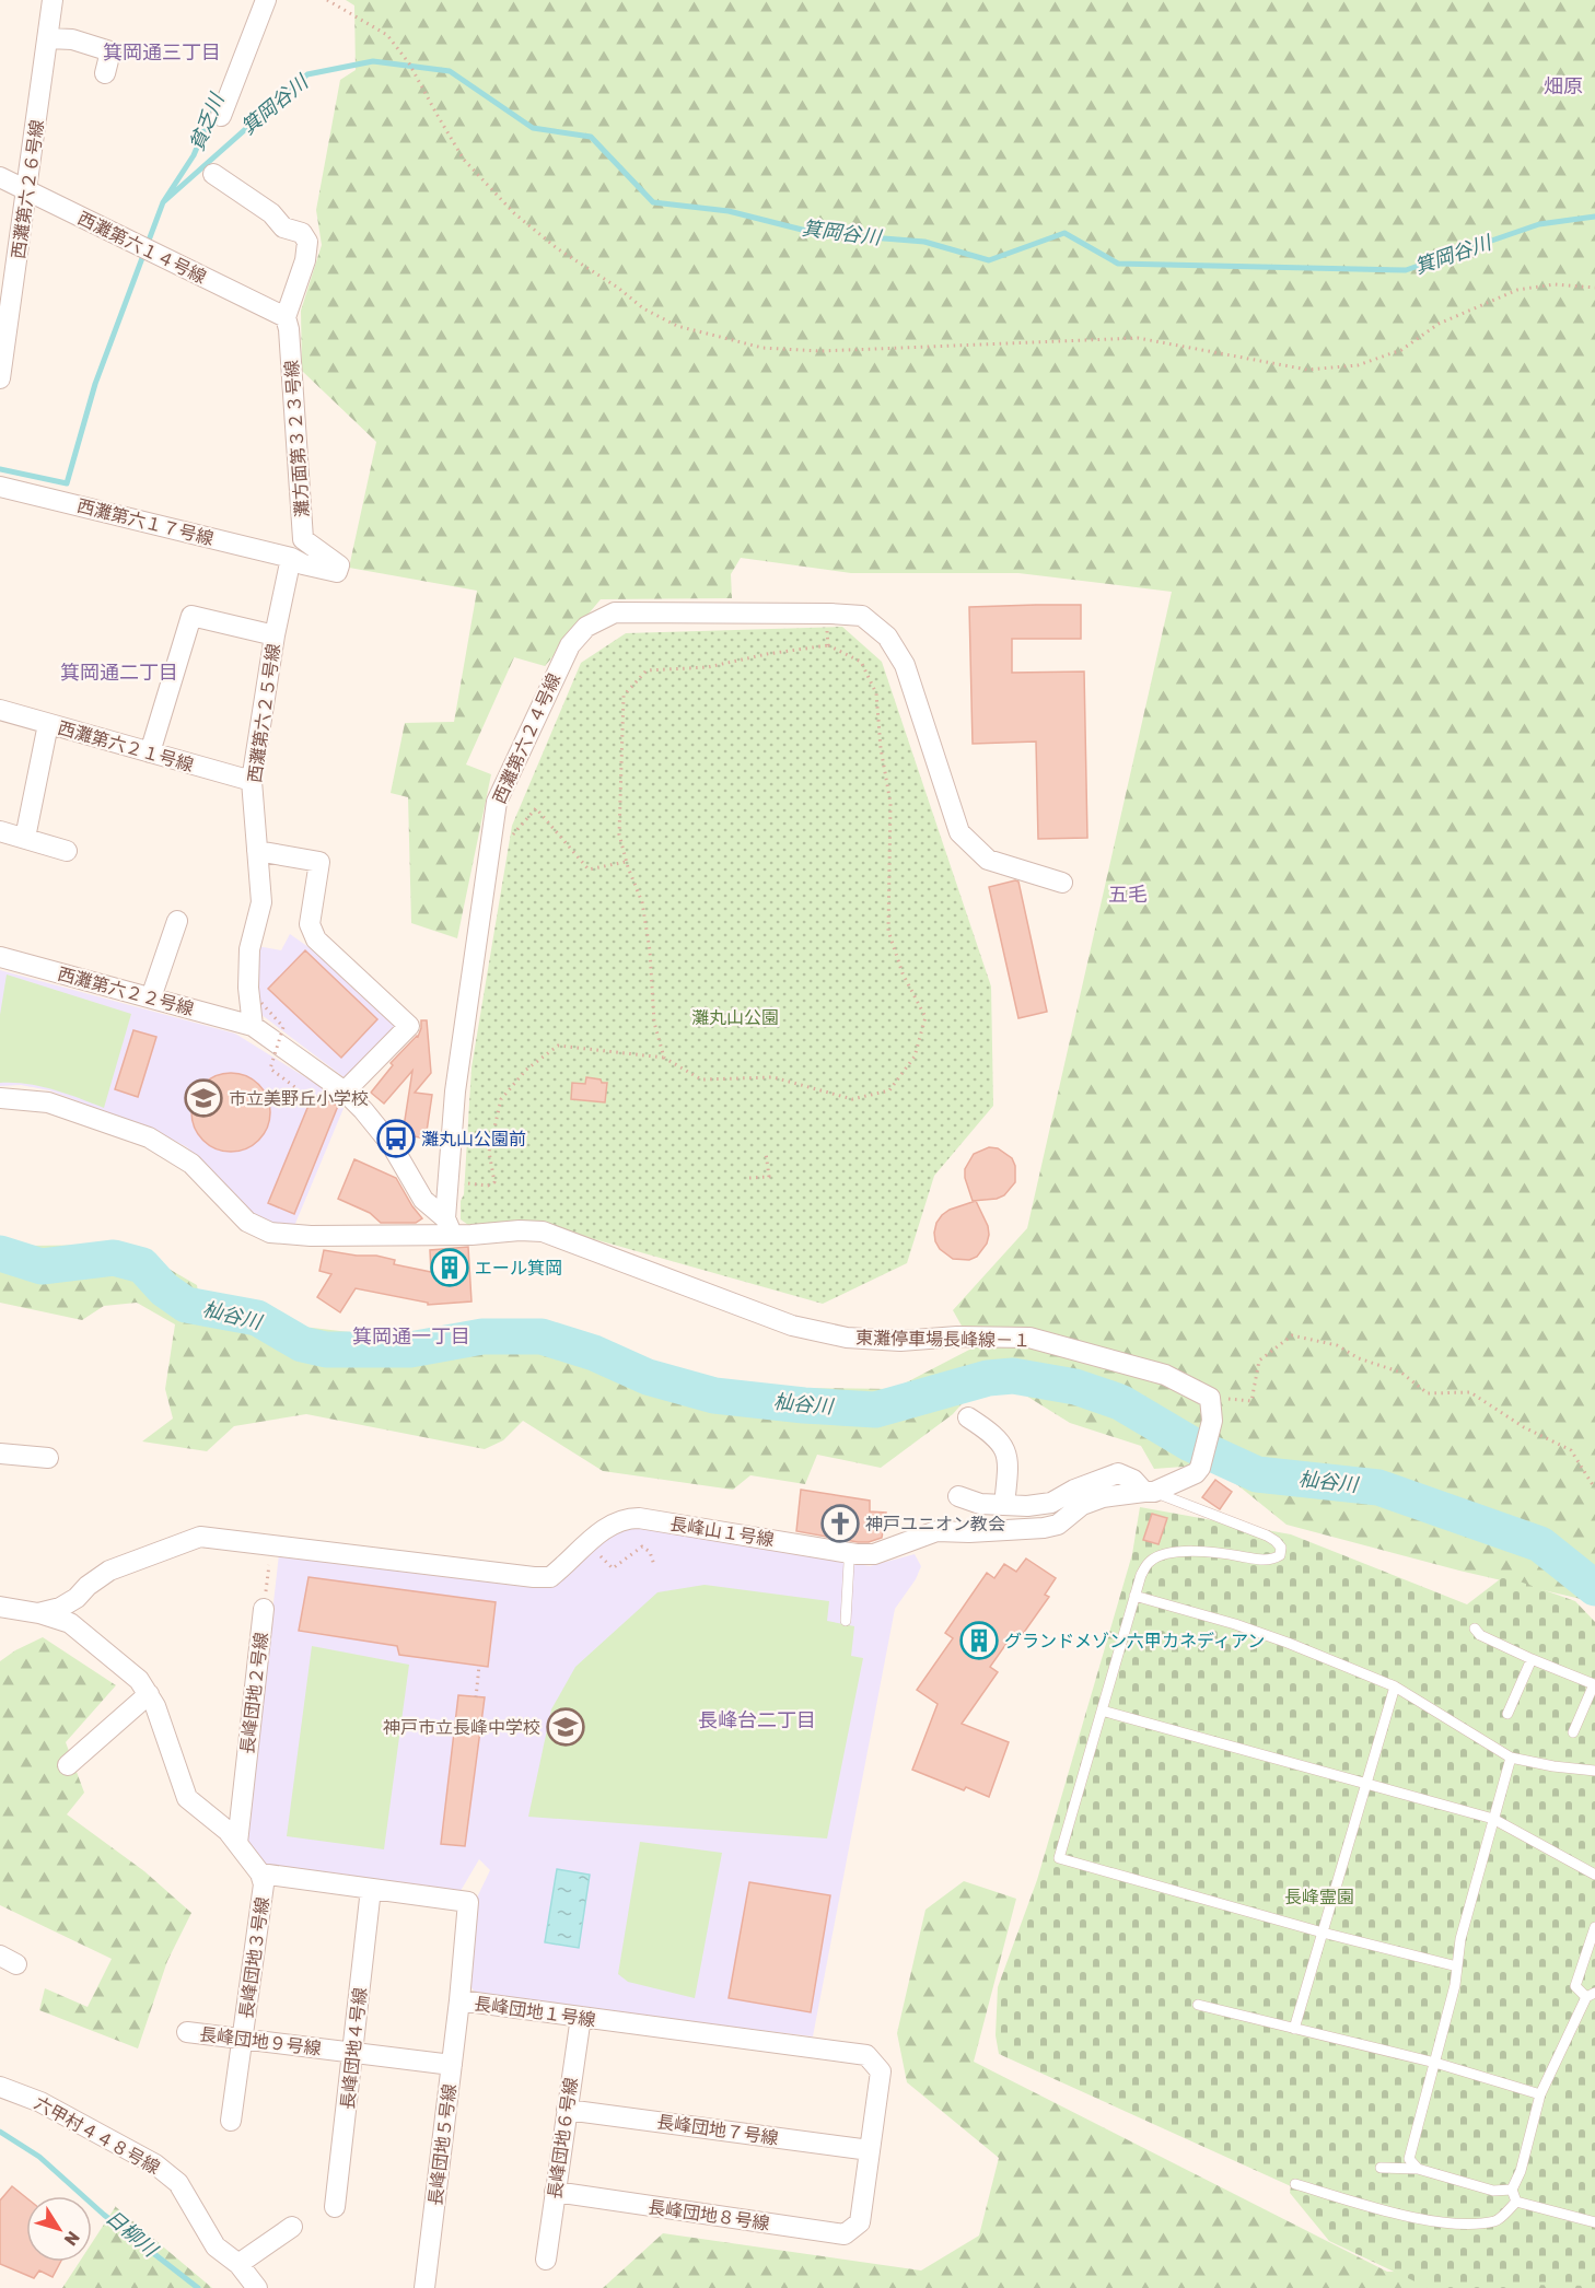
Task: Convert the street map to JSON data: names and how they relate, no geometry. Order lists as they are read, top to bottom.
{
  "streets": {
    "street": [
      "西灘第六２６号線",
      "西灘第六１４号線",
      "灘方面第３２３号線",
      "西灘第六１７号線",
      "西灘第六２５号線",
      "西灘第六２４号線",
      "西灘第六２１号線",
      "西灘第六２２号線",
      "東灘停車場長峰線－１",
      "長峰山１号線",
      "長峰団地２号線",
      "長峰団地３号線",
      "長峰団地１号線",
      "長峰団地９号線",
      "長峰団地４号線",
      "長峰団地７号線",
      "六甲村４４８号線",
      "長峰団地６号線",
      "長峰団地５号線",
      "長峰団地８号線"
    ]
  },
  "crossings": [
    ["西灘第六２６号線", "西灘第六１４号線"],
    ["西灘第六１４号線", "灘方面第３２３号線"],
    ["灘方面第３２３号線", "西灘第六１７号線"],
    ["灘方面第３２３号線", "西灘第六２５号線"],
    ["西灘第六１７号線", "西灘第六２５号線"],
    ["西灘第六２５号線", "西灘第六２１号線"],
    ["西灘第六２５号線", "西灘第六２２号線"],
    ["西灘第六２４号線", "東灘停車場長峰線－１"],
    ["長峰山１号線", "長峰団地２号線"],
    ["長峰団地３号線", "長峰団地１号線"],
    ["長峰団地３号線", "長峰団地９号線"],
    ["長峰団地１号線", "長峰団地４号線"],
    ["長峰団地１号線", "長峰団地７号線"],
    ["長峰団地１号線", "長峰団地６号線"],
    ["長峰団地１号線", "長峰団地５号線"],
    ["長峰団地１号線", "長峰団地８号線"],
    ["長峰団地９号線", "長峰団地４号線"],
    ["長峰団地９号線", "長峰団地５号線"],
    ["長峰団地７号線", "長峰団地６号線"],
    ["長峰団地６号線", "長峰団地８号線"]
  ],
  "districts": [
    "箕岡通三丁目",
    "畑原",
    "箕岡通二丁目",
    "五毛",
    "箕岡通一丁目",
    "長峰台二丁目"
  ],
  "water": [
    "箕岡谷川",
    "貧乏川",
    "杣谷川",
    "日柳川"
  ],
  "parks": ["灘丸山公園", "長峰霊園"],
  "places": {
    "school or university": ["市立美野丘小学校", "神戸市立長峰中学校"],
    "bus stop": ["灘丸山公園前"],
    "building": ["エール箕岡", "グランドメゾン六甲カネディアン"],
    "church": ["神戸ユニオン教会"]
  },
  "north": "bottom right"
}
